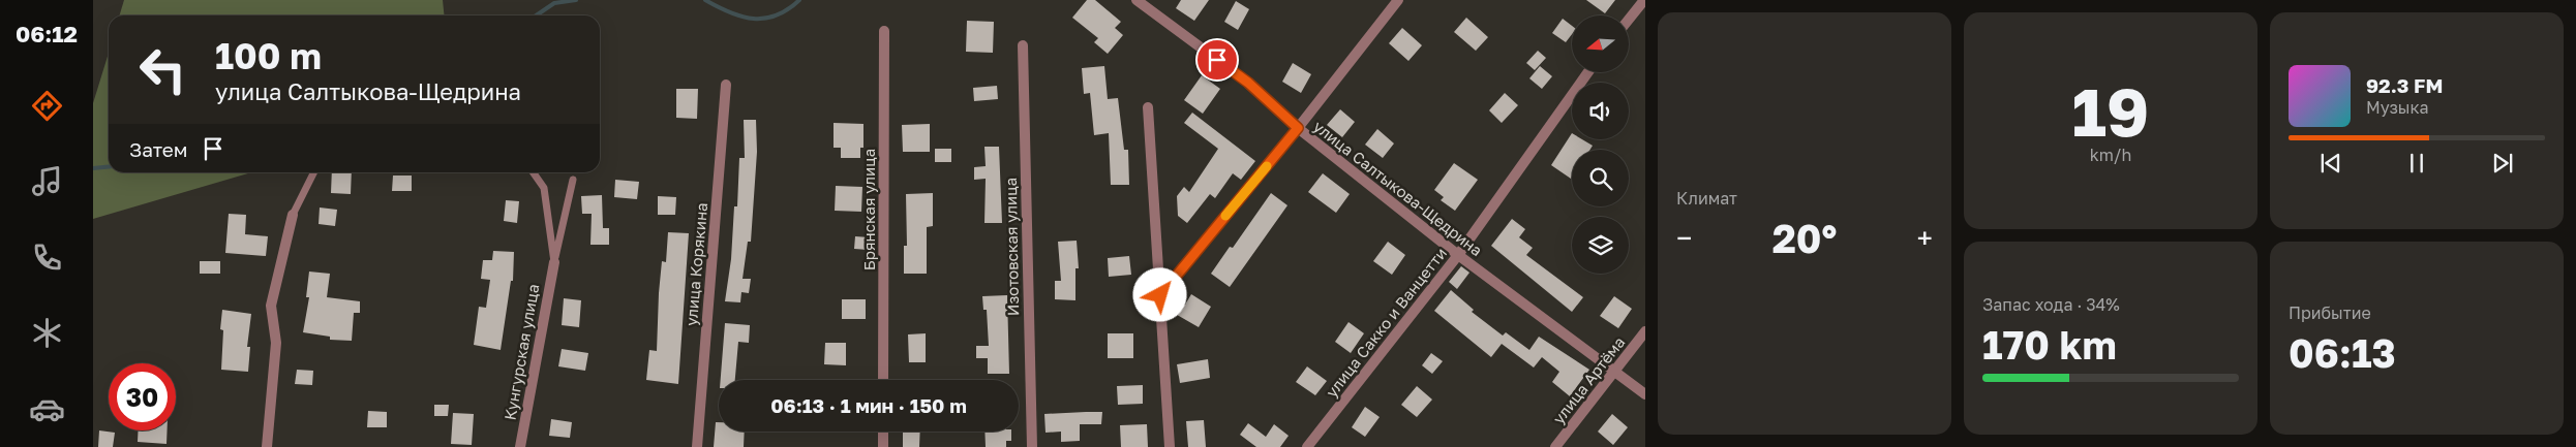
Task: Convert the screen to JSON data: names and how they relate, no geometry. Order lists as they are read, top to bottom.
{
  "streets": {
    "street": [
      "улица Салтыкова-Щедрина",
      "Брянская улица",
      "Изотовская улица",
      "улица Корякина",
      "улица Сакко и Ванцетти",
      "Кунгурская улица",
      "улица Артёма"
    ]
  },
  "crossings": [
    ["улица Салтыкова-Щедрина", "улица Сакко и Ванцетти"],
    ["улица Салтыкова-Щедрина", "улица Артёма"]
  ],
  "north": "left",
  "page": {
    "tabs": "06:12",
    "tile": [
      "Климат",
      ["19", "km/h"],
      ["Запас хода · 34%", "170 km"],
      ["Прибытие", "06:13"]
    ],
    "turn": ["100 m", "улица Салтыкова-Щедрина"],
    "song": ["92.3 FM", "Музыка"],
    "then": "Затем",
    "heat": ["−", "20°", "+"],
    "limit": "30",
    "trip": "06:13 · 1 мин · 150 m"
  }
}
